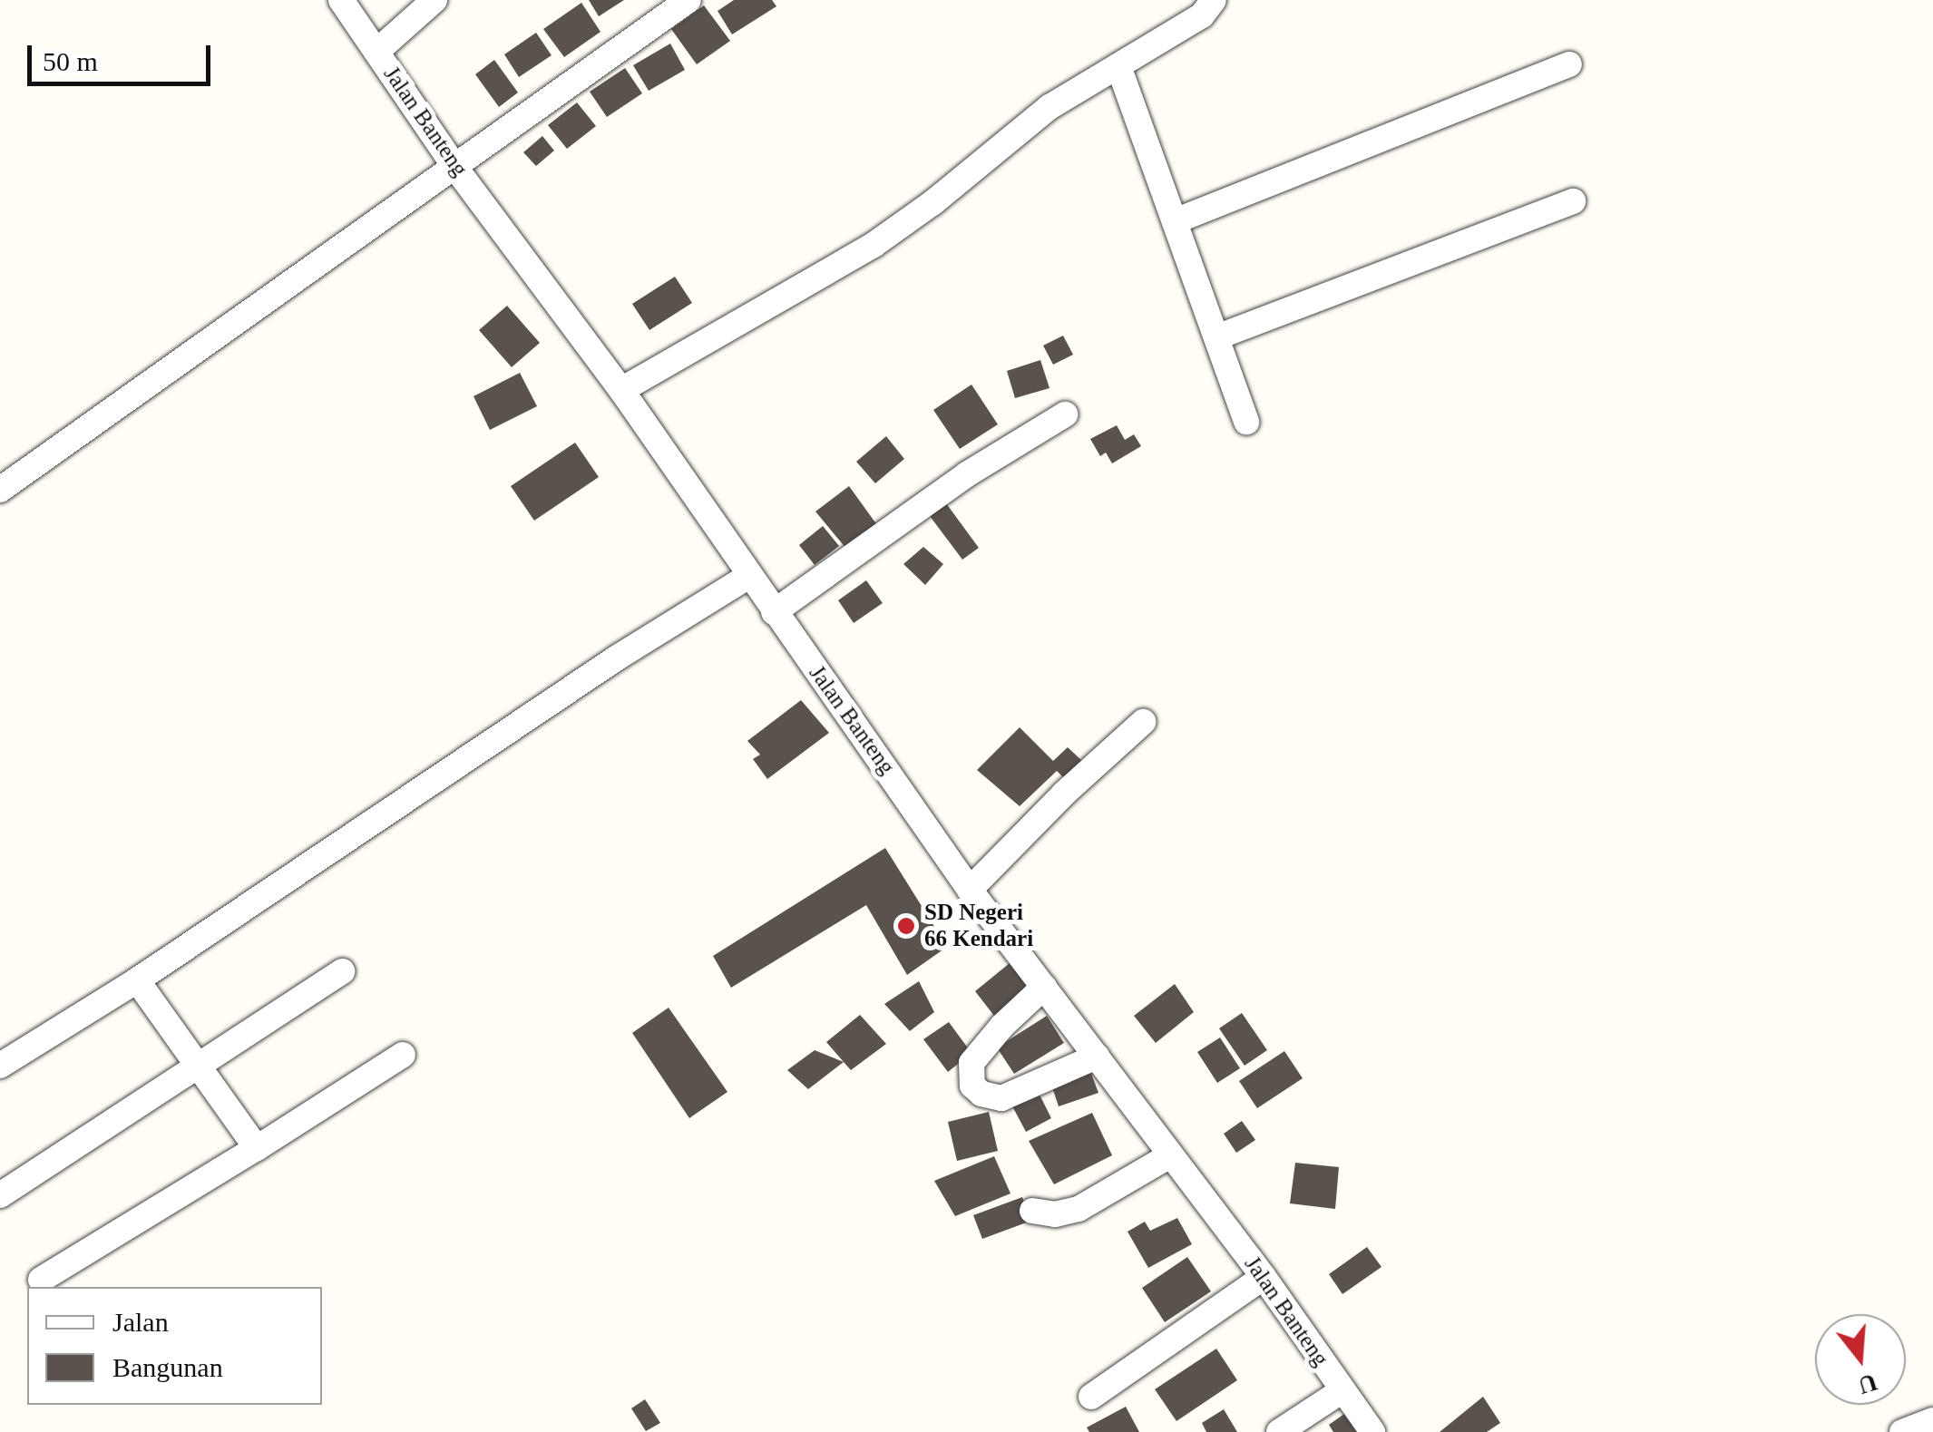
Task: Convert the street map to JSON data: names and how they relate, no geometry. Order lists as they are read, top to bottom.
{
  "streets": {
    "street": ["Jalan Banteng"]
  },
  "places": ["SD Negeri 66 Kendari"],
  "legend": ["Jalan", "Bangunan"],
  "scale_bar": "50 m",
  "north": "bottom"
}
